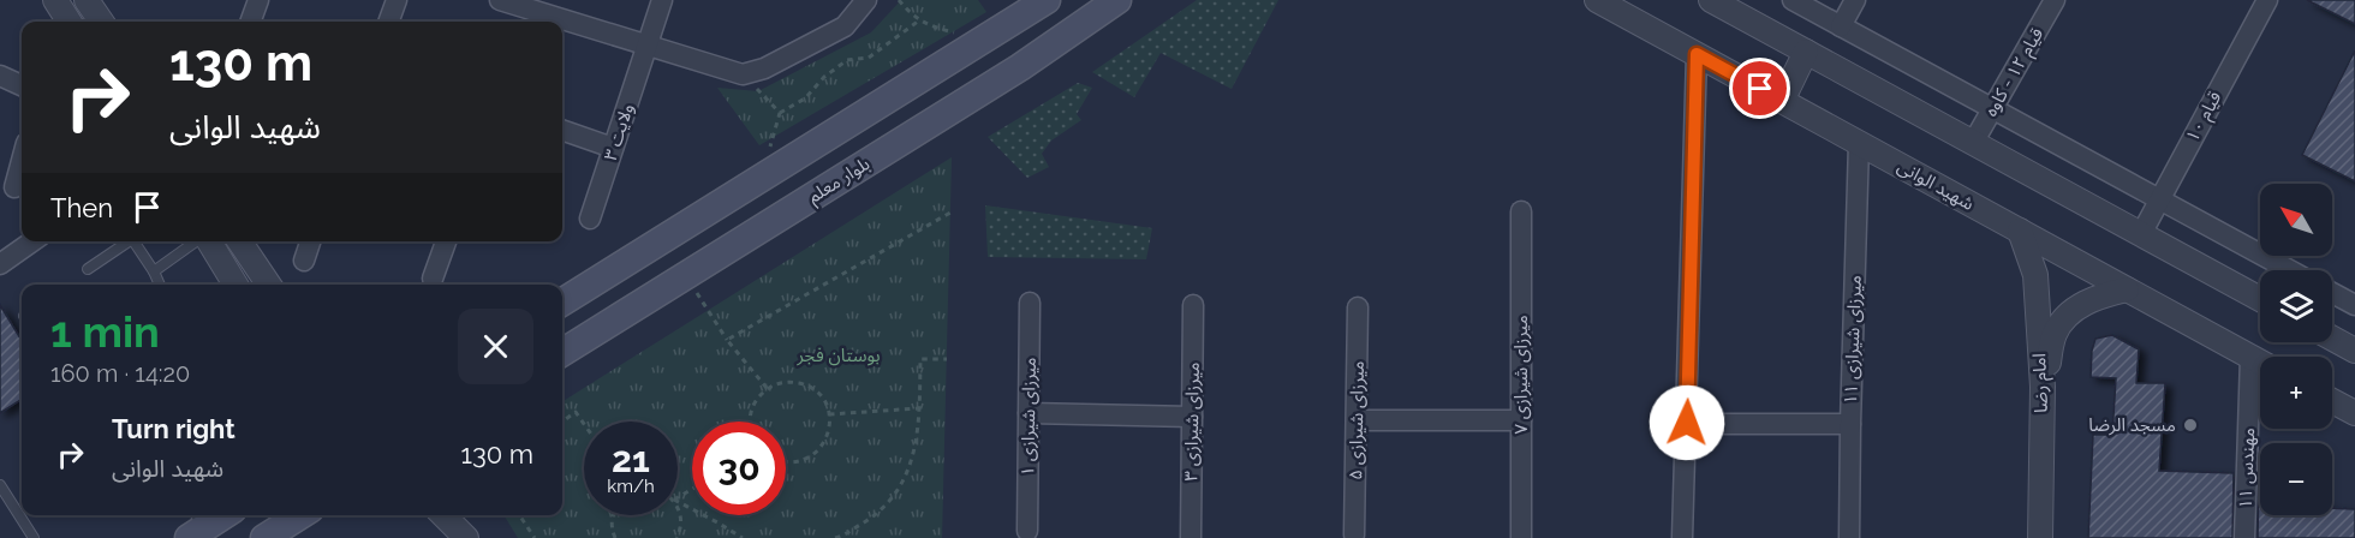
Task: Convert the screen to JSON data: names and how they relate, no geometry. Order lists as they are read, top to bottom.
{
  "streets": {
    "main road": ["بلوار معلم"],
    "street": [
      "قیام ۱۲ - کاوه",
      "قیام ۱۰",
      "ولایت ۳",
      "شهید الوانی",
      "میرزای شیرازی ۱۱",
      "میرزای شیرازی ۷",
      "امام رضا",
      "میرزای شیرازی ۱",
      "میرزای شیرازی ۵",
      "میرزای شیرازی ۳",
      "مهندس ۱۱"
    ]
  },
  "crossings": [
    ["شهید الوانی", "میرزای شیرازی ۱۱"],
    ["شهید الوانی", "امام رضا"],
    ["شهید الوانی", "مهندس ۱۱"]
  ],
  "parks": ["بوستان فجر"],
  "places": ["مسجد الرضا"],
  "north": "top left",
  "page": {
    "turn": ["130 m", "شهید الوانی"],
    "then": "Then",
    "map_buttons": ["+", "−"],
    "heading": ["1 min", "160 m · 14:20"],
    "list": [
      {
        "name": "Turn right",
        "note": "شهید الوانی",
        "value": "130 m"
      }
    ],
    "speed": "21 km/h",
    "limit": "30"
  }
}
